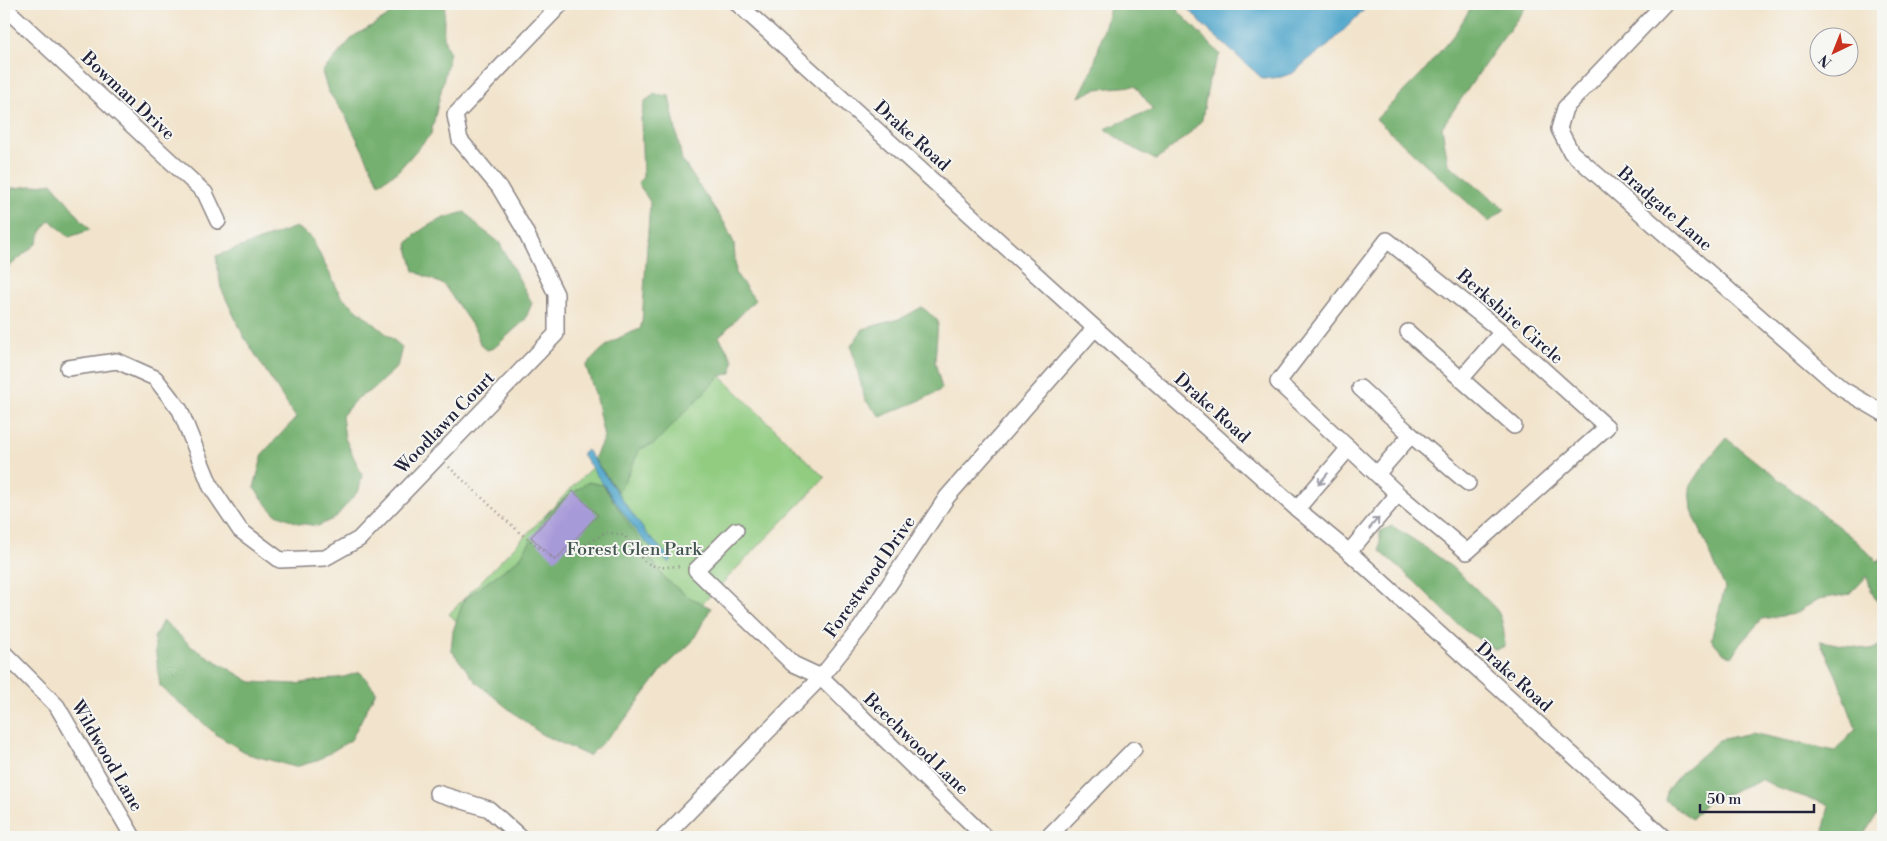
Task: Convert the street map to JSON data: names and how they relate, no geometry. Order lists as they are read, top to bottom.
{
  "streets": {
    "street": [
      "Bowman Drive",
      "Drake Road",
      "Bradgate Lane",
      "Berkshire Circle",
      "Woodlawn Court",
      "Forestwood Drive",
      "Beechwood Lane",
      "Wildwood Lane"
    ]
  },
  "crossings": [
    ["Drake Road", "Forestwood Drive"],
    ["Forestwood Drive", "Beechwood Lane"]
  ],
  "parks": ["Forest Glen Park"],
  "scale_bar": "50 m",
  "north": "bottom left"
}
